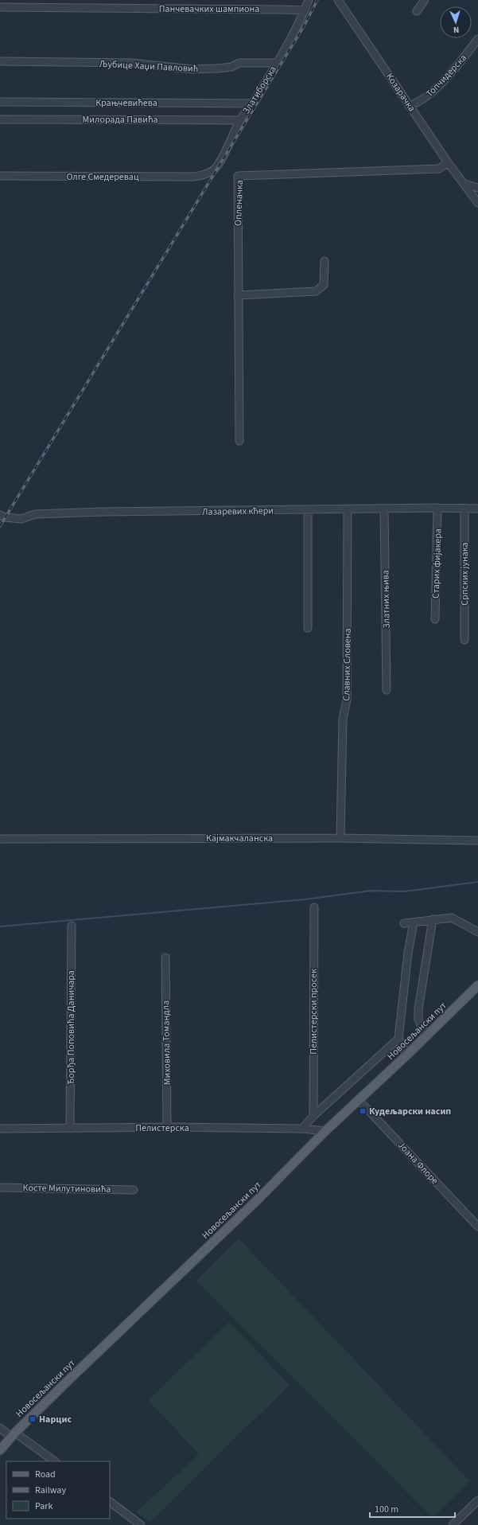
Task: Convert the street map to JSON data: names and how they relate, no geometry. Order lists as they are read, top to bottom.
{
  "streets": {
    "main road": ["Новосељански пут"],
    "street": [
      "Панчевачких шампиона",
      "Љубице Хаџи Павловић",
      "Топчидерска",
      "Златиборска",
      "Козарачка",
      "Крањчевићева",
      "Милорада Павића",
      "Олге Смедеревац",
      "Опленачка",
      "Лазаревих кћери",
      "Старих фијакера",
      "Српских јунака",
      "Златних њива",
      "Славних Словена",
      "Кајмакчаланска",
      "Пелистерски просек",
      "Ђорђа Поповића Даничара",
      "Миховила Томандла",
      "Пелистерска",
      "Јоана Флоре",
      "Косте Милутиновића"
    ]
  },
  "crossings": [
    ["Панчевачких шампиона", "Златиборска"],
    ["Љубице Хаџи Павловић", "Златиборска"],
    ["Топчидерска", "Козарачка"],
    ["Златиборска", "Крањчевићева"],
    ["Златиборска", "Милорада Павића"],
    ["Златиборска", "Олге Смедеревац"],
    ["Козарачка", "Опленачка"],
    ["Лазаревих кћери", "Старих фијакера"],
    ["Лазаревих кћери", "Српских јунака"],
    ["Лазаревих кћери", "Златних њива"],
    ["Лазаревих кћери", "Славних Словена"],
    ["Славних Словена", "Кајмакчаланска"],
    ["Ђорђа Поповића Даничара", "Пелистерска"],
    ["Новосељански пут", "Пелистерска"],
    ["Новосељански пут", "Јоана Флоре"],
    ["Миховила Томандла", "Пелистерска"]
  ],
  "places": {
    "transit": ["Кудељарски насип", "Нарцис"]
  },
  "legend": ["Road", "Railway", "Park"],
  "scale_bar": "100 m",
  "north": "bottom"
}
